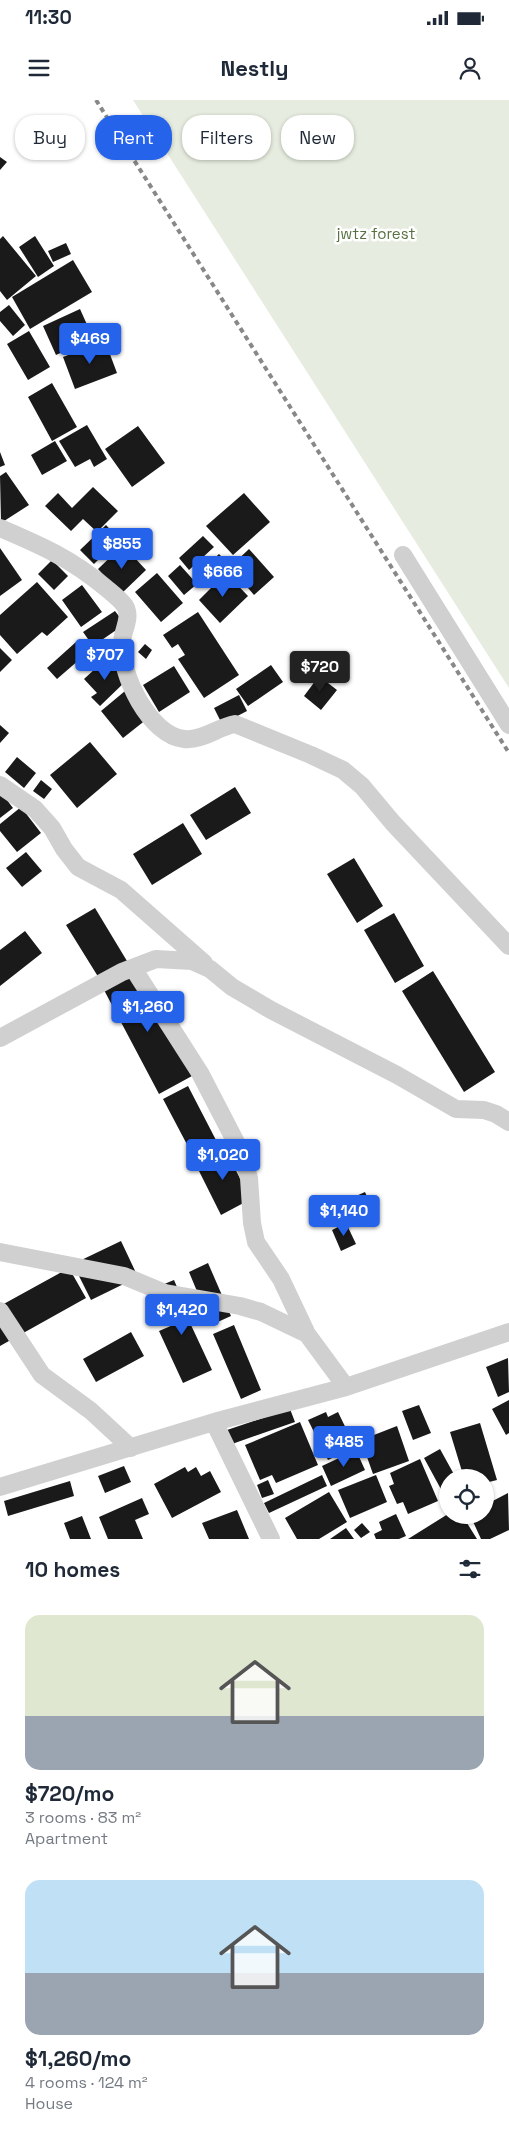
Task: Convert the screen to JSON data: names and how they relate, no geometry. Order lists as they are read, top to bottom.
{
  "parks": ["jwtz forest"],
  "page": {
    "status": "11:30",
    "header": "Nestly",
    "chip": [
      "Buy",
      "Rent",
      "Filters",
      "New"
    ],
    "price": [
      "$469",
      "$855",
      "$666",
      "$707",
      "$720",
      "$1,260",
      "$1,020",
      "$1,140",
      "$1,420",
      "$485"
    ],
    "heading": "10 homes",
    "list": [
      {
        "name": "$720/mo",
        "note": "3 rooms · 83 m² · Apartment"
      },
      {
        "name": "$1,260/mo",
        "note": "4 rooms · 124 m² · House"
      }
    ]
  }
}
